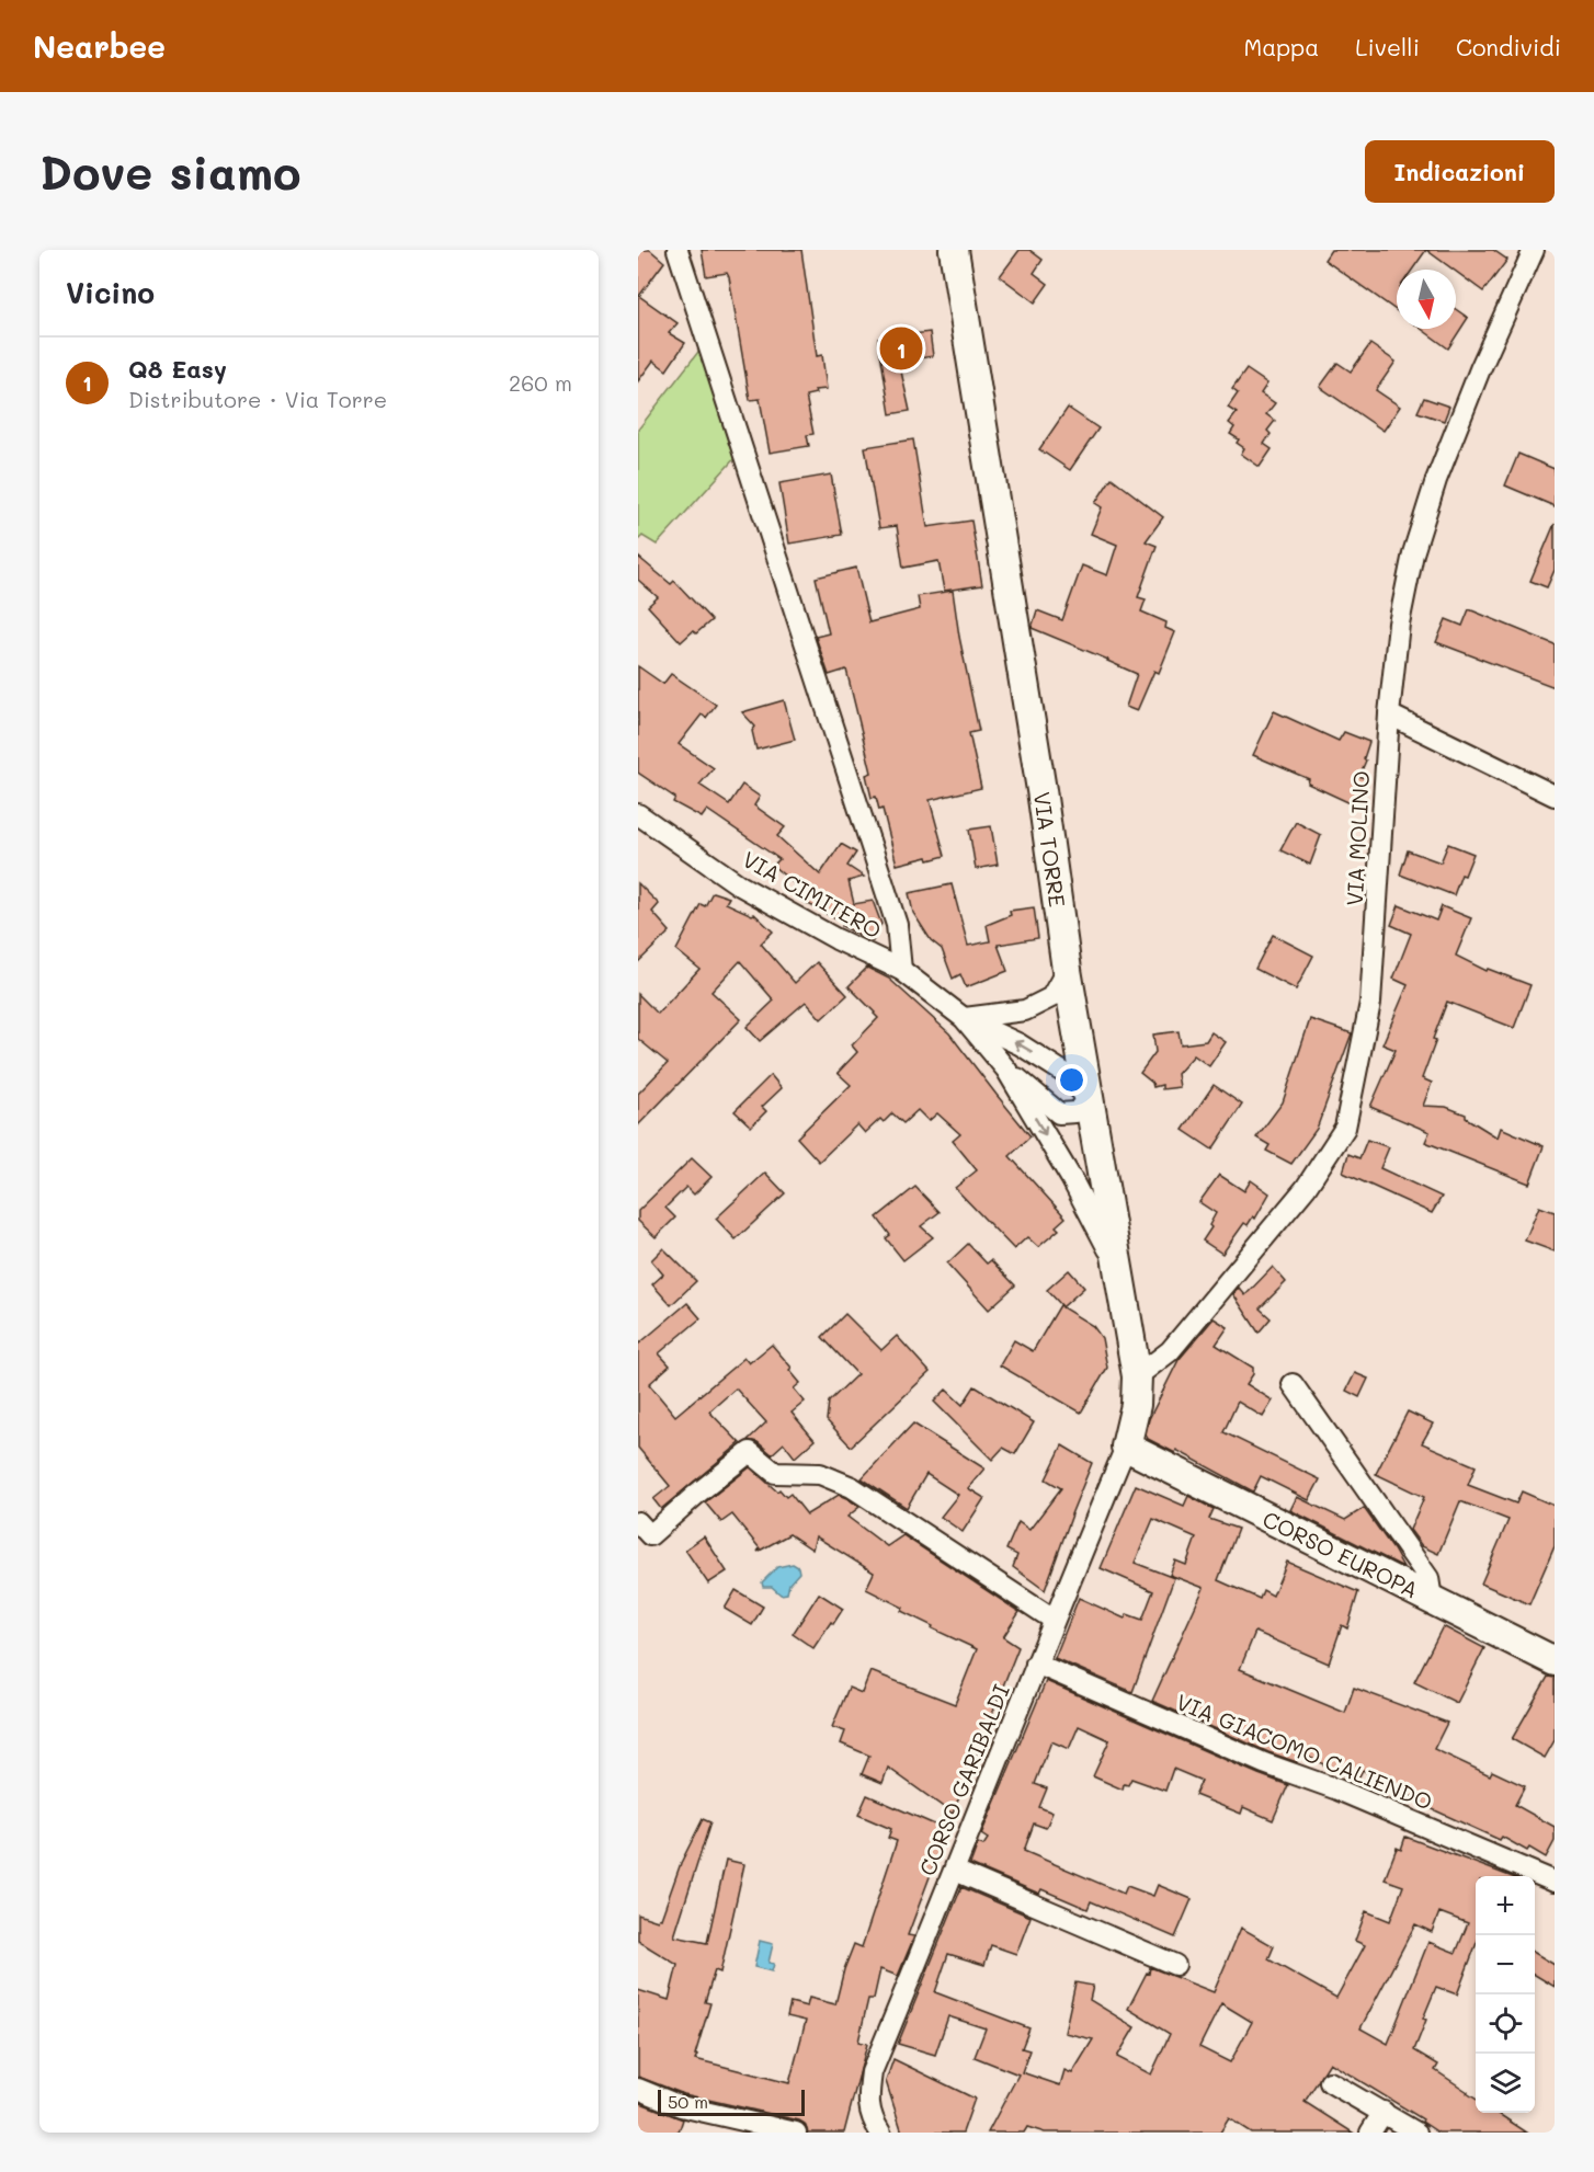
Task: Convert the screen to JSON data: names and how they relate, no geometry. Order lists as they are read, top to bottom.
{
  "streets": {
    "main road": ["VIA TORRE", "CORSO EUROPA"],
    "street": [
      "VIA MOLINO",
      "VIA CIMITERO",
      "VIA GIACOMO CALIENDO",
      "CORSO GARIBALDI"
    ]
  },
  "crossings": [
    ["VIA MOLINO", "VIA TORRE"],
    ["VIA TORRE", "VIA CIMITERO"],
    ["VIA TORRE", "CORSO EUROPA"],
    ["VIA TORRE", "CORSO GARIBALDI"],
    ["CORSO EUROPA", "CORSO GARIBALDI"],
    ["VIA GIACOMO CALIENDO", "CORSO GARIBALDI"]
  ],
  "scale_bar": "50 m",
  "north": "bottom",
  "page": {
    "header": "Nearbee",
    "nav": ["Mappa", "Livelli", "Condividi"],
    "buttons": "Indicazioni",
    "title": "Dove siamo",
    "heading": "Vicino",
    "pins": "1",
    "list": [
      {
        "mark": "1",
        "name": "Q8 Easy",
        "note": "Distributore · Via Torre",
        "value": "260 m"
      }
    ],
    "map_buttons": ["+", "−"],
    "scale": "50 m"
  }
}
